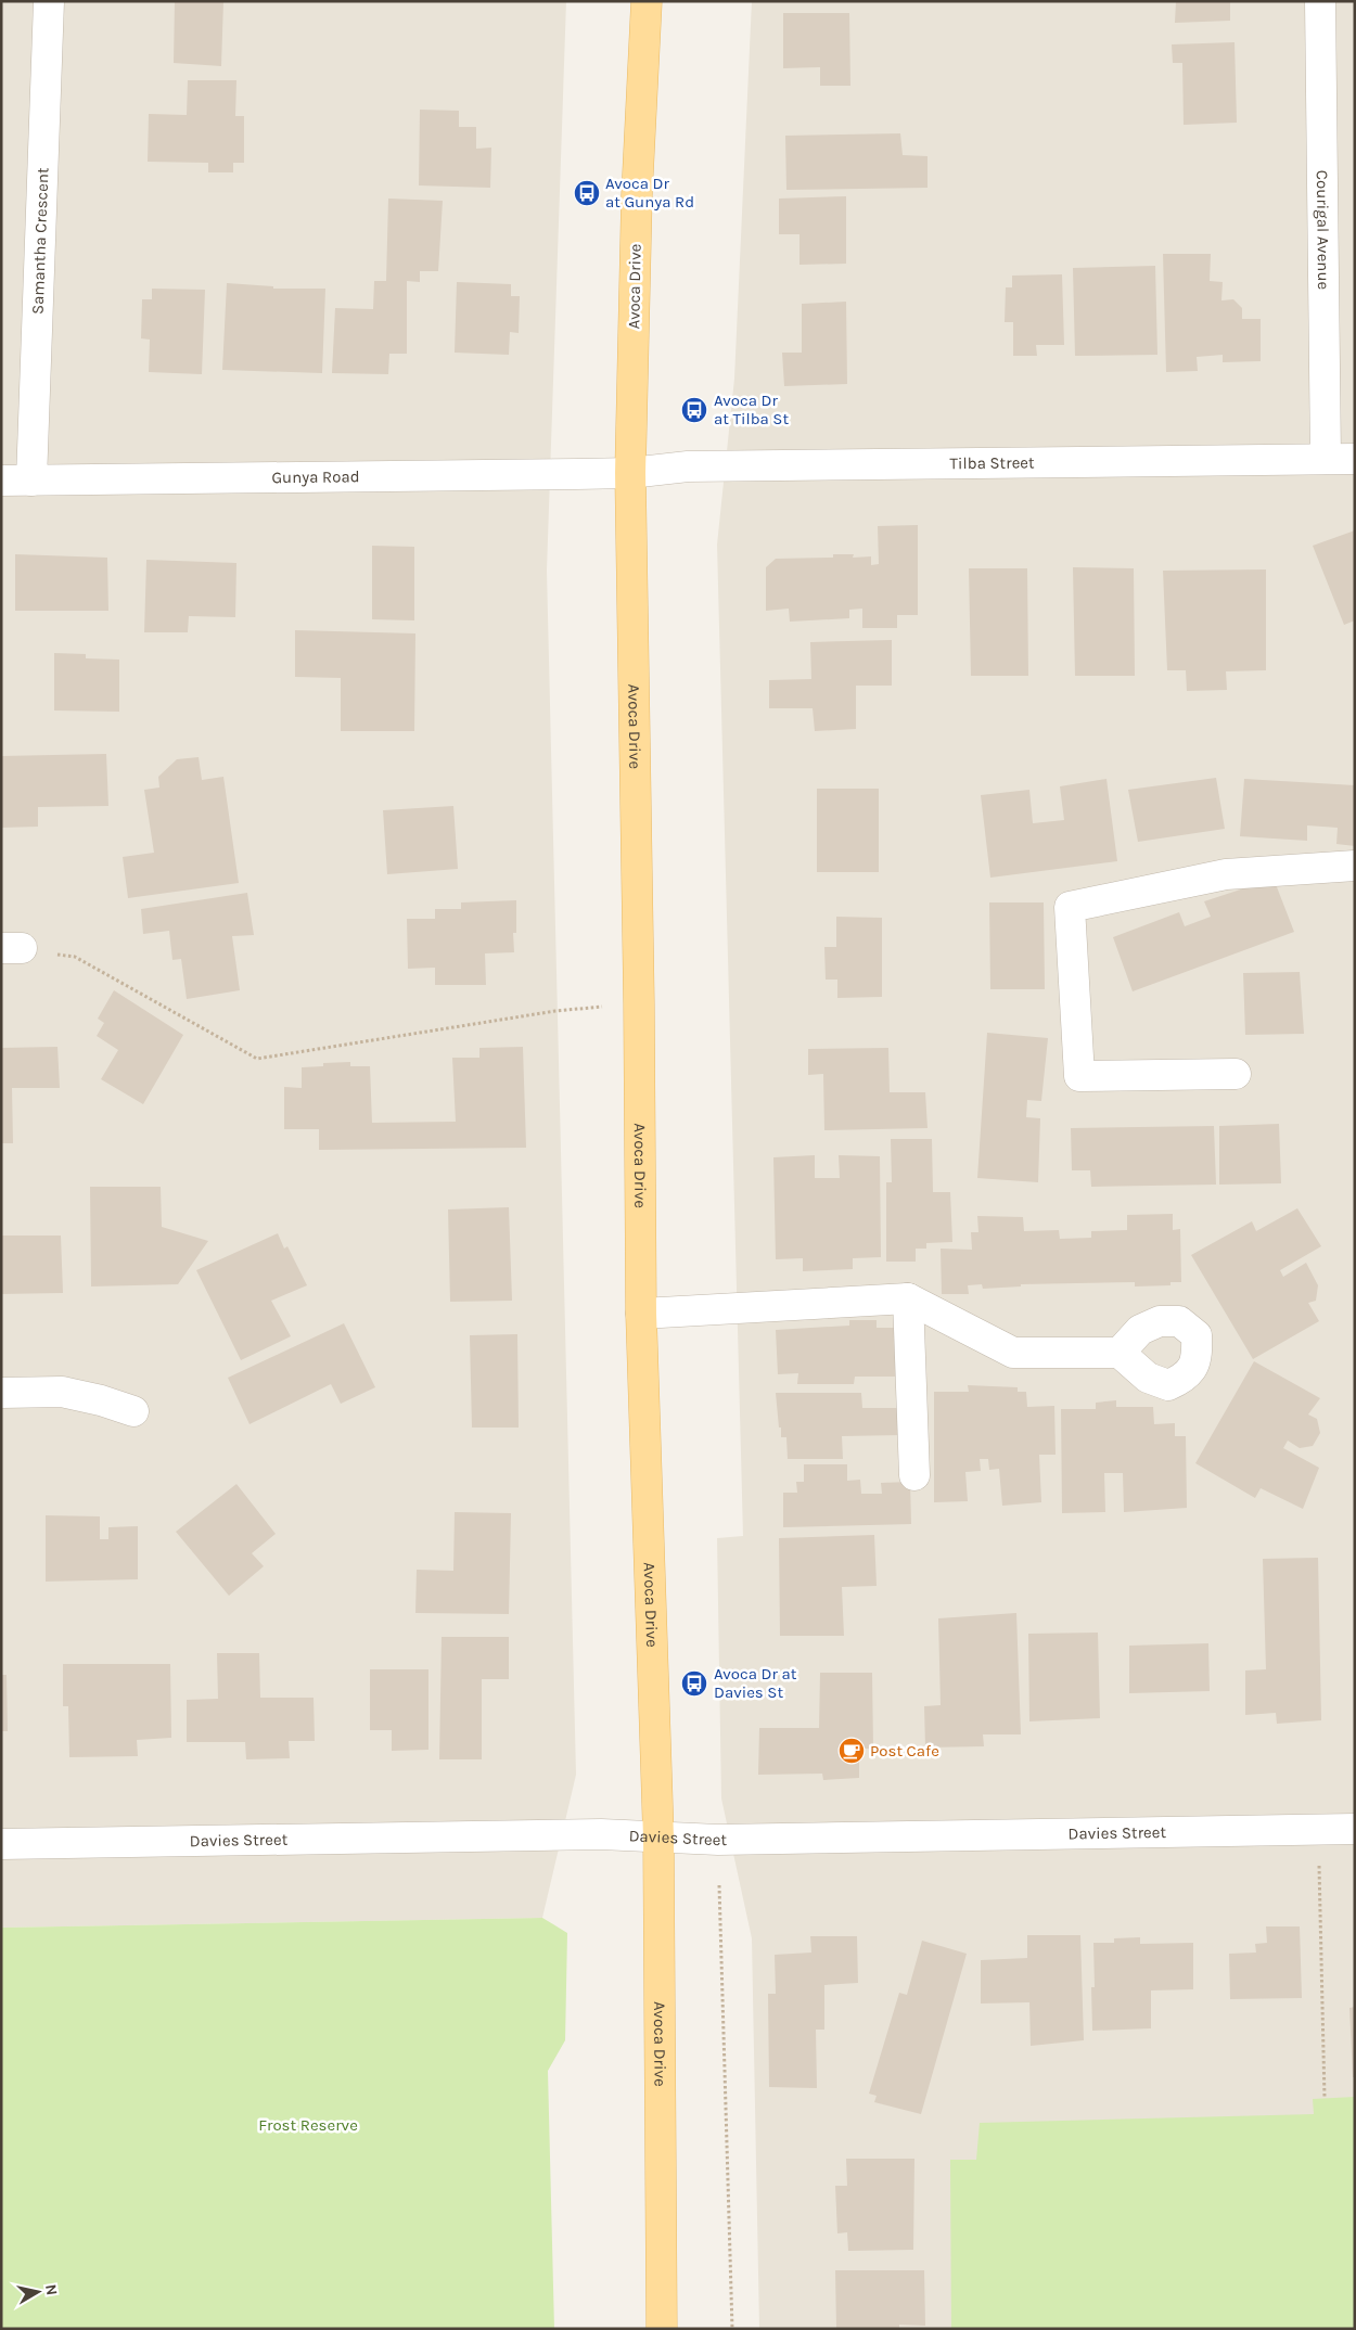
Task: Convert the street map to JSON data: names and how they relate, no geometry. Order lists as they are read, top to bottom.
{
  "streets": {
    "main road": ["Avoca Drive"],
    "street": [
      "Courigal Avenue",
      "Samantha Crescent",
      "Tilba Street",
      "Gunya Road",
      "Davies Street"
    ]
  },
  "crossings": [
    ["Courigal Avenue", "Tilba Street"],
    ["Samantha Crescent", "Gunya Road"],
    ["Avoca Drive", "Tilba Street"],
    ["Avoca Drive", "Gunya Road"],
    ["Avoca Drive", "Davies Street"],
    ["Tilba Street", "Gunya Road"]
  ],
  "parks": ["Frost Reserve"],
  "places": {
    "bus stop": ["Avoca Dr at Gunya Rd", "Avoca Dr at Tilba St", "Avoca Dr at Davies St"],
    "cafe": ["Post Cafe"]
  },
  "north": "right"
}
